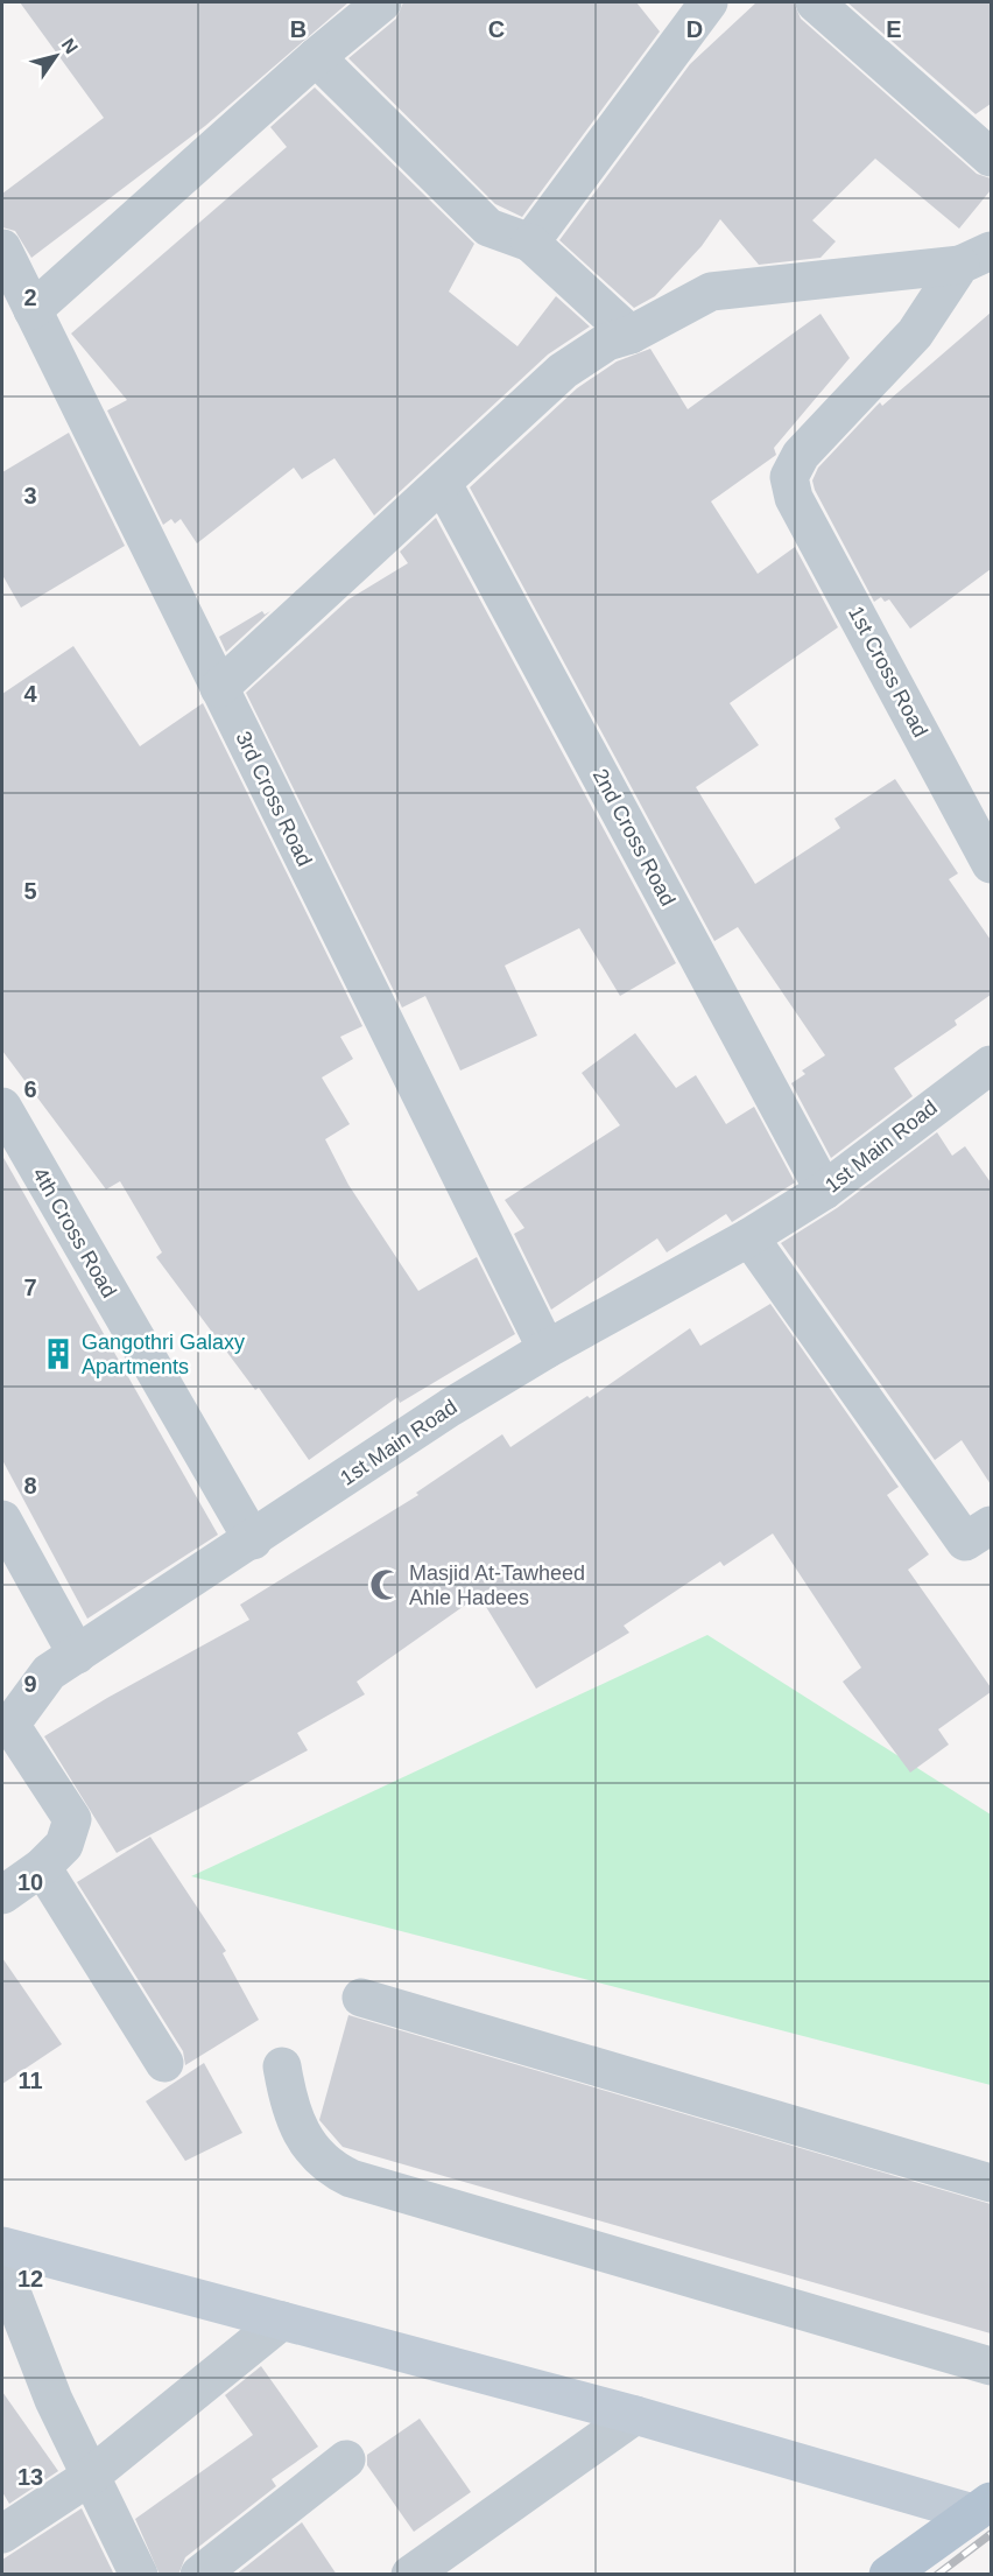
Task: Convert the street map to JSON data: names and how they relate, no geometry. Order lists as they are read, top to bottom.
{
  "streets": {
    "street": [
      "1st Cross Road",
      "3rd Cross Road",
      "2nd Cross Road",
      "1st Main Road",
      "4th Cross Road"
    ]
  },
  "crossings": [
    ["3rd Cross Road", "1st Main Road"],
    ["2nd Cross Road", "1st Main Road"],
    ["1st Main Road", "4th Cross Road"]
  ],
  "places": {
    "building": ["Gangothri Galaxy Apartments"],
    "mosque": ["Masjid At-Tawheed Ahle Hadees"]
  },
  "north": "top right",
  "grid": {
    "columns": [
      "B",
      "C",
      "D",
      "E"
    ],
    "rows": [
      "2",
      "3",
      "4",
      "5",
      "6",
      "7",
      "8",
      "9",
      "10",
      "11",
      "12",
      "13"
    ]
  }
}
